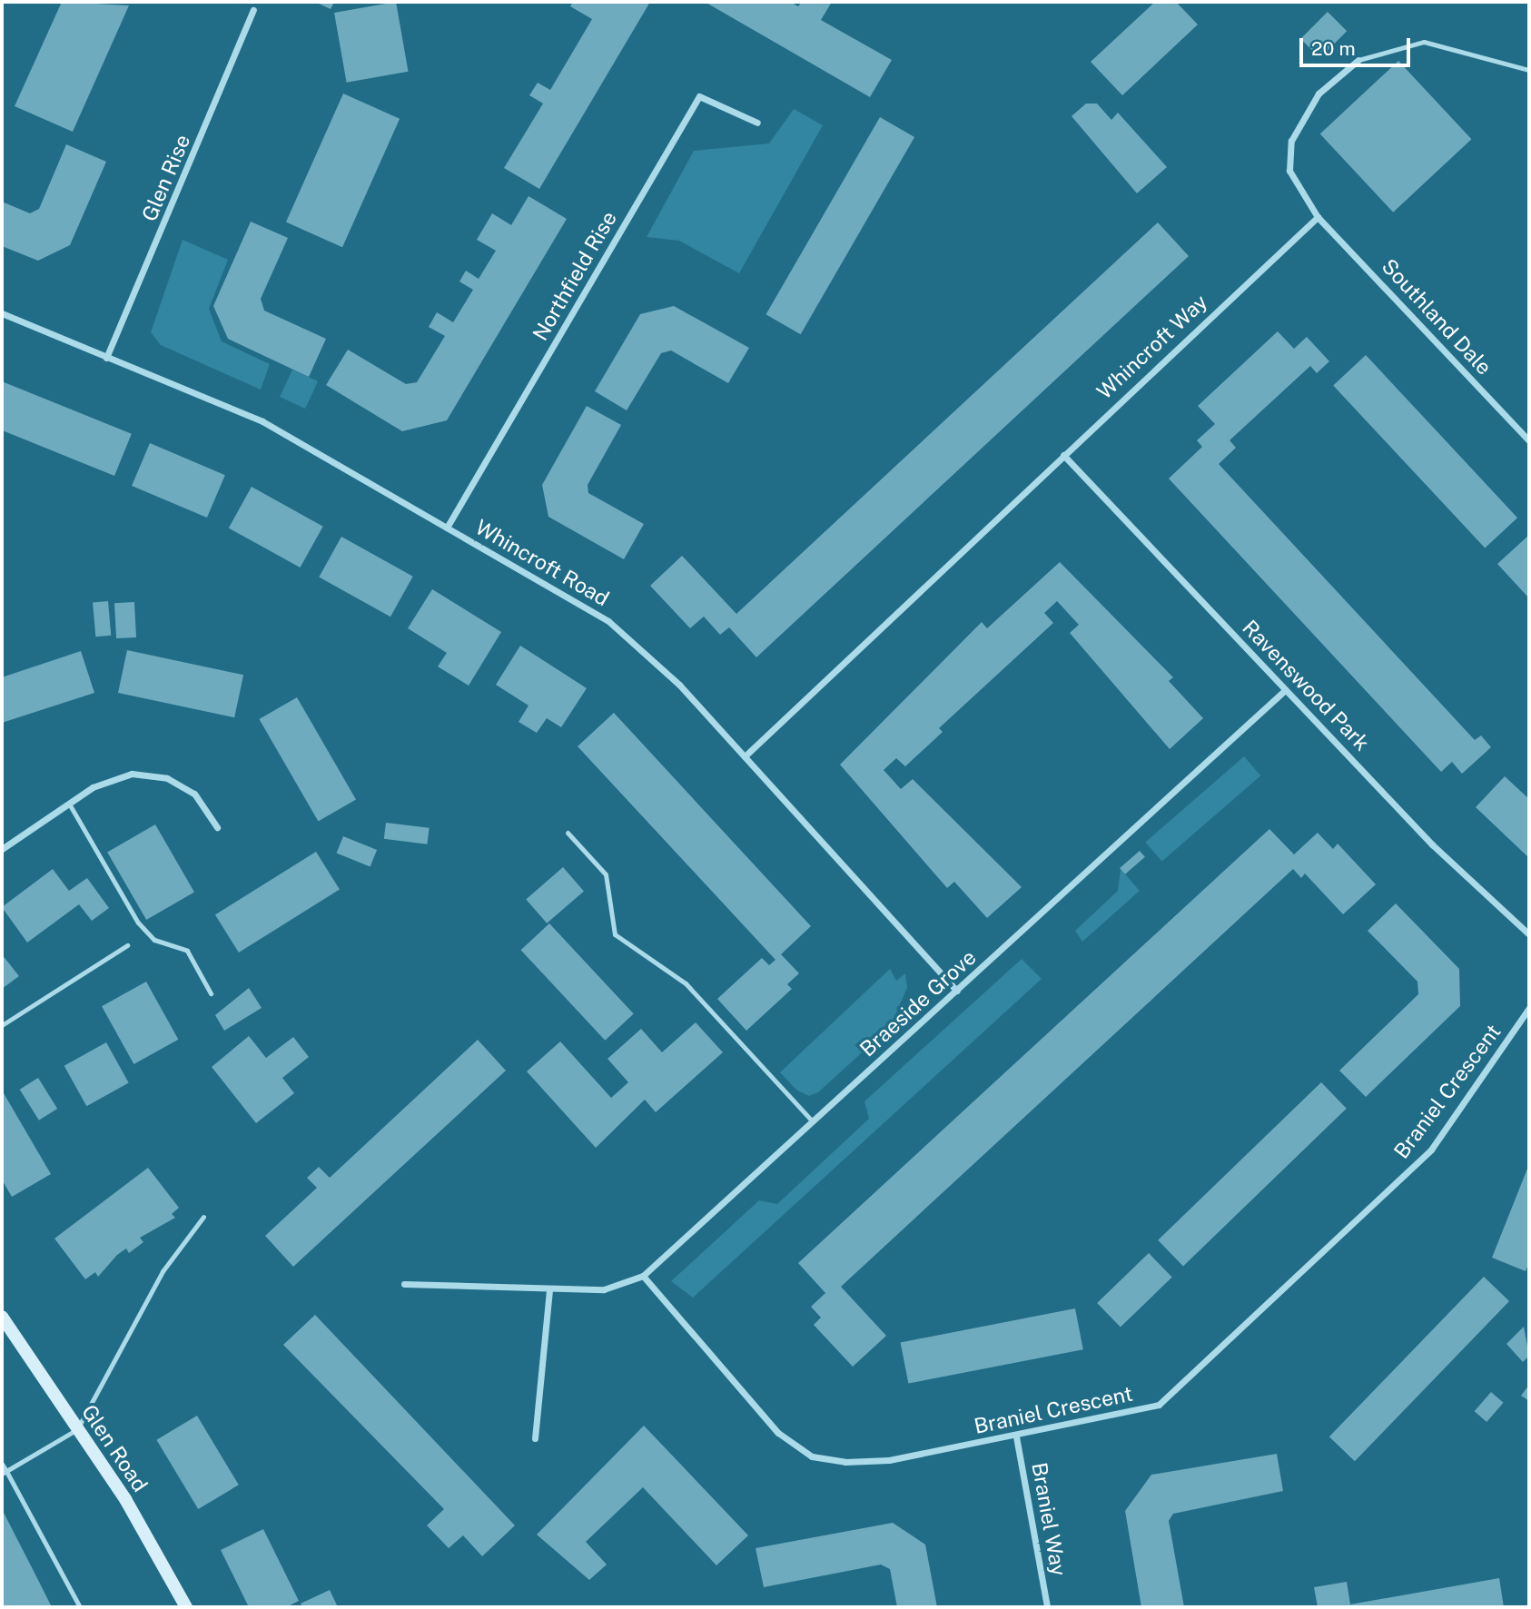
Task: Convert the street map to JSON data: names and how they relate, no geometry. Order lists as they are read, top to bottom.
{
  "streets": {
    "street": [
      "Glen Rise",
      "Northfield Rise",
      "Southland Dale",
      "Whincroft Way",
      "Whincroft Road",
      "Ravenswood Park",
      "Braeside Grove",
      "Braniel Crescent",
      "Glen Road",
      "Braniel Way"
    ]
  },
  "crossings": [
    ["Glen Rise", "Whincroft Road"],
    ["Northfield Rise", "Whincroft Road"],
    ["Southland Dale", "Whincroft Way"],
    ["Whincroft Way", "Whincroft Road"],
    ["Whincroft Way", "Ravenswood Park"],
    ["Whincroft Road", "Braeside Grove"],
    ["Ravenswood Park", "Braeside Grove"],
    ["Braeside Grove", "Braniel Crescent"],
    ["Braniel Crescent", "Braniel Way"]
  ],
  "scale_bar": "20 m"
}
